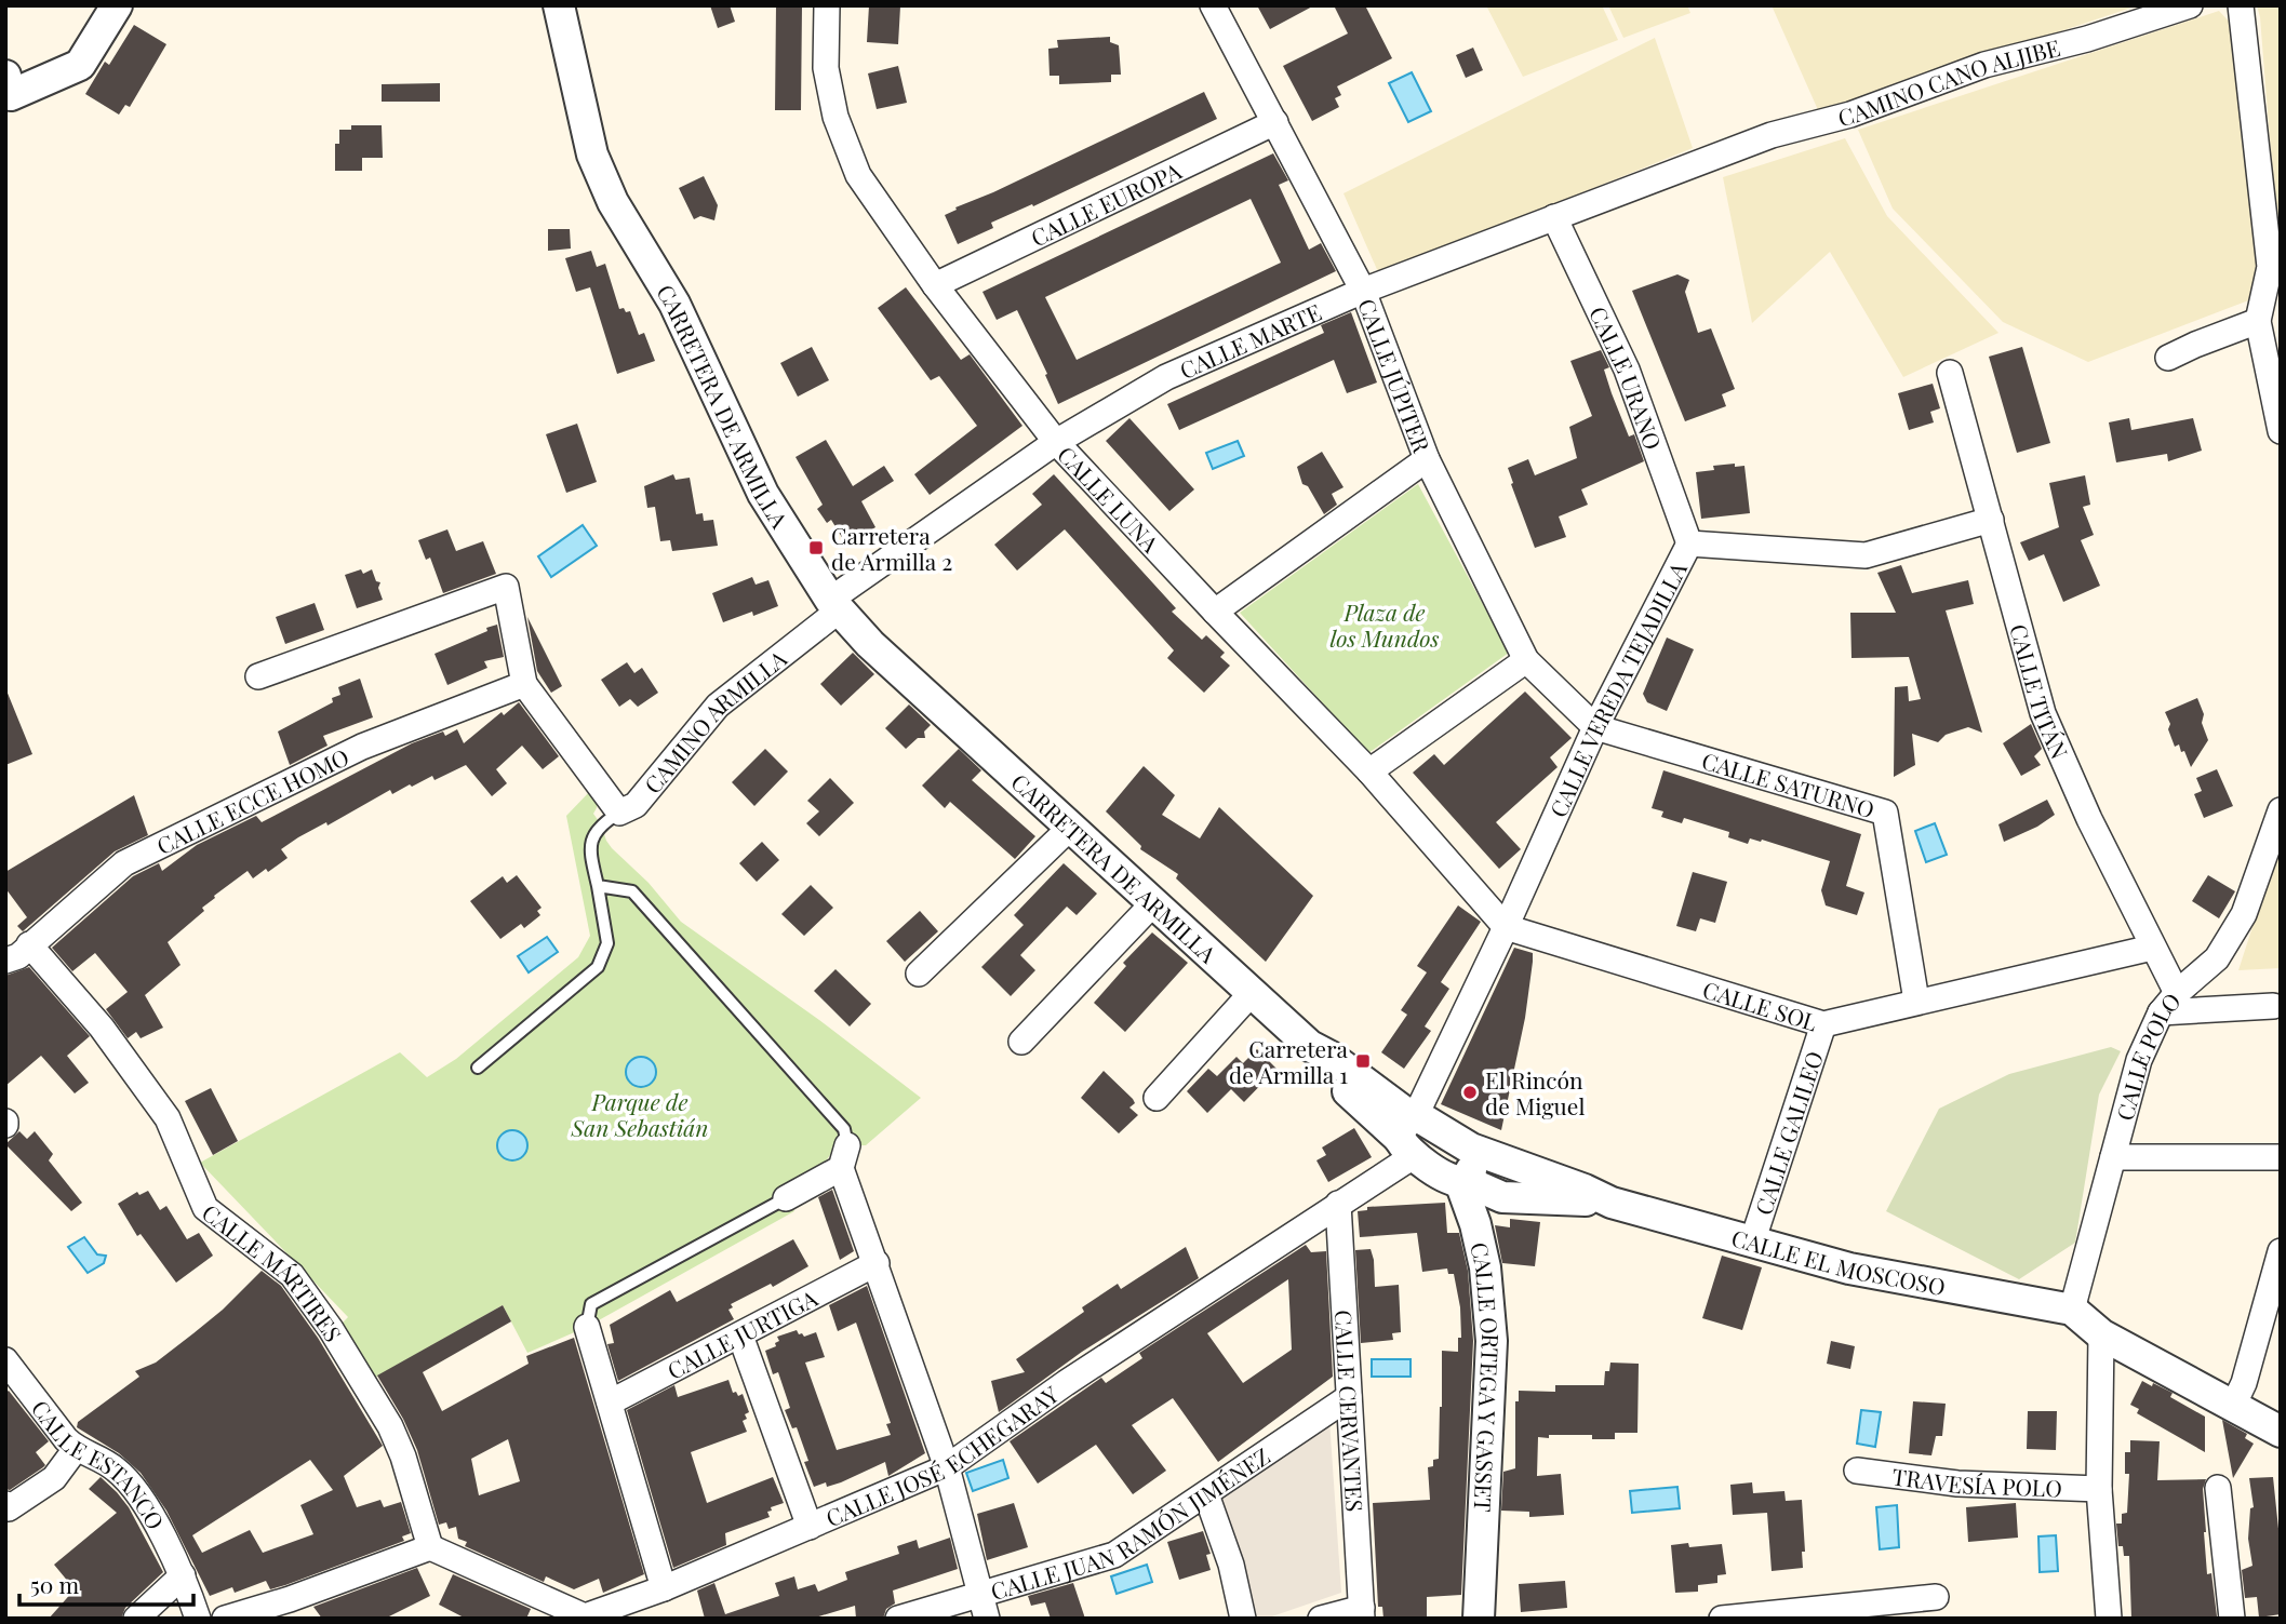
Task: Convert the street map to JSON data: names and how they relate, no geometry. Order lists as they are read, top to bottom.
{
  "streets": {
    "street": [
      "CAMINO CANO ALJIBE",
      "CALLE EUROPA",
      "CALLE MARTE",
      "CALLE JÚPITER",
      "CALLE URANO",
      "CARRETERA DE ARMILLA",
      "CALLE LUNA",
      "CALLE VEREDA TEJADILLA",
      "CALLE TITÁN",
      "CAMINO ARMILLA",
      "CALLE SATURNO",
      "CALLE ECCE HOMO",
      "CALLE SOL",
      "CALLE POLO",
      "CALLE GALILEO",
      "CALLE EL MOSCOSO",
      "CALLE MÁRTIRES",
      "CALLE JURTIGA",
      "CALLE ORTEGA Y GASSET",
      "CALLE CERVANTES",
      "CALLE JOSÉ ECHEGARAY",
      "CALLE ESTANCO",
      "TRAVESÍA POLO",
      "CALLE JUAN RAMÓN JIMÉNEZ"
    ]
  },
  "crossings": [
    ["CAMINO CANO ALJIBE", "CALLE MARTE"],
    ["CALLE EUROPA", "CALLE JÚPITER"],
    ["CALLE EUROPA", "CALLE LUNA"],
    ["CALLE MARTE", "CALLE JÚPITER"],
    ["CALLE MARTE", "CALLE URANO"],
    ["CALLE MARTE", "CARRETERA DE ARMILLA"],
    ["CALLE MARTE", "CALLE LUNA"],
    ["CALLE MARTE", "CAMINO ARMILLA"],
    ["CALLE JÚPITER", "CALLE VEREDA TEJADILLA"],
    ["CALLE JÚPITER", "CALLE SATURNO"],
    ["CALLE URANO", "CALLE VEREDA TEJADILLA"],
    ["CARRETERA DE ARMILLA", "CALLE VEREDA TEJADILLA"],
    ["CARRETERA DE ARMILLA", "CAMINO ARMILLA"],
    ["CARRETERA DE ARMILLA", "CALLE EL MOSCOSO"],
    ["CARRETERA DE ARMILLA", "CALLE JOSÉ ECHEGARAY"],
    ["CALLE LUNA", "CALLE VEREDA TEJADILLA"],
    ["CALLE LUNA", "CALLE SOL"],
    ["CALLE VEREDA TEJADILLA", "CALLE TITÁN"],
    ["CALLE VEREDA TEJADILLA", "CALLE SATURNO"],
    ["CALLE VEREDA TEJADILLA", "CALLE SOL"],
    ["CALLE VEREDA TEJADILLA", "CALLE EL MOSCOSO"],
    ["CALLE VEREDA TEJADILLA", "CALLE JOSÉ ECHEGARAY"],
    ["CALLE TITÁN", "CALLE SOL"],
    ["CALLE TITÁN", "CALLE POLO"],
    ["CALLE SATURNO", "CALLE SOL"],
    ["CALLE ECCE HOMO", "CALLE MÁRTIRES"],
    ["CALLE SOL", "CALLE GALILEO"],
    ["CALLE POLO", "CALLE EL MOSCOSO"],
    ["CALLE GALILEO", "CALLE EL MOSCOSO"],
    ["CALLE EL MOSCOSO", "CALLE ORTEGA Y GASSET"],
    ["CALLE EL MOSCOSO", "CALLE JOSÉ ECHEGARAY"],
    ["CALLE MÁRTIRES", "CALLE JOSÉ ECHEGARAY"],
    ["CALLE CERVANTES", "CALLE JOSÉ ECHEGARAY"],
    ["CALLE CERVANTES", "CALLE JUAN RAMÓN JIMÉNEZ"]
  ],
  "parks": ["Plaza de los Mundos", "Parque de San Sebastián"],
  "places": {
    "transit": ["Carretera de Armilla 2", "Carretera de Armilla 1"],
    "other": ["El Rincón de Miguel"]
  },
  "scale_bar": "50 m"
}
